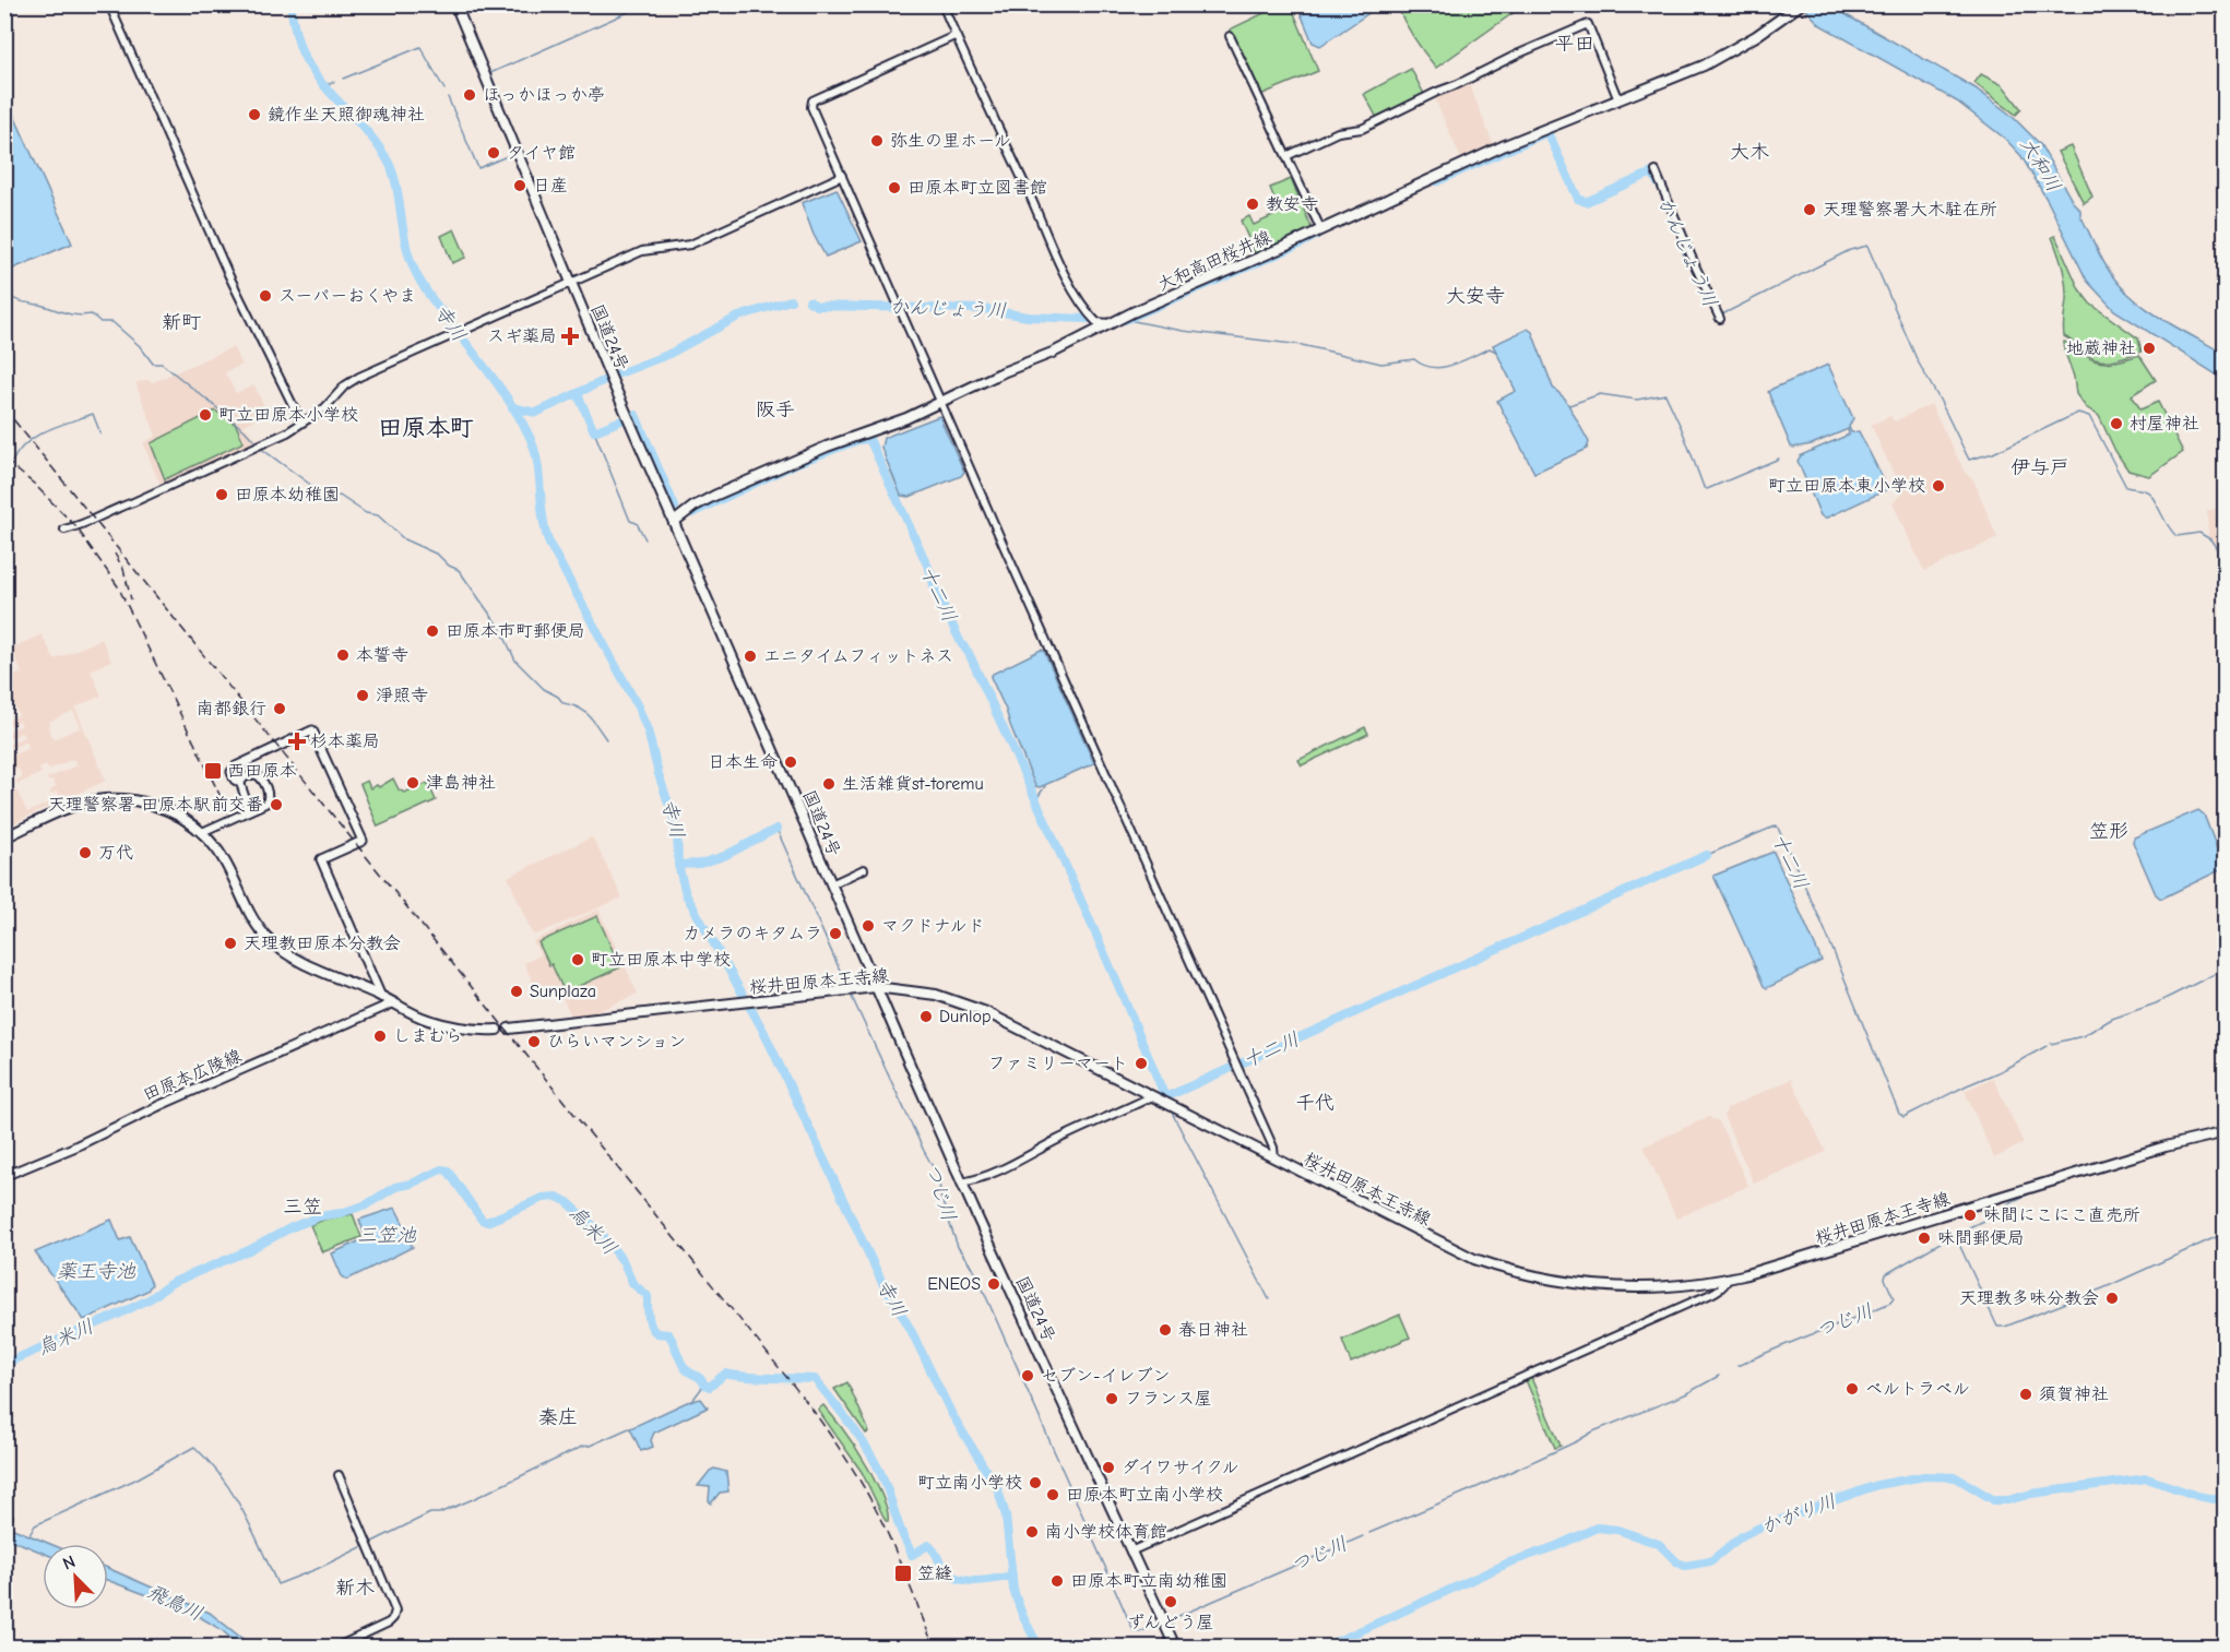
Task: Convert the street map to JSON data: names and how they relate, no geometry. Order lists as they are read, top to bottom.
{
  "streets": {
    "main road": [
      "大和高田桜井線",
      "国道24号",
      "桜井田原本王寺線",
      "田原本広陵線"
    ]
  },
  "crossings": [
    ["大和高田桜井線", "国道24号"],
    ["国道24号", "桜井田原本王寺線"]
  ],
  "districts": [
    "平田",
    "大木",
    "大安寺",
    "新町",
    "阪手",
    "田原本町",
    "伊与戸",
    "笠形",
    "千代",
    "三笠",
    "秦庄",
    "新木"
  ],
  "water": [
    "大和川",
    "かんじょう川",
    "寺川",
    "十二川",
    "つじ川",
    "烏米川",
    "三笠池",
    "薬王寺池",
    "かがり川",
    "飛鳥川"
  ],
  "places": {
    "other": [
      "ほっかほっか亭",
      "鏡作坐天照御魂神社",
      "弥生の里ホール",
      "タイヤ館",
      "日産",
      "田原本町立図書館",
      "教安寺",
      "天理警察署大木駐在所",
      "スーパーおくやま",
      "地蔵神社",
      "町立田原本小学校",
      "村屋神社",
      "町立田原本東小学校",
      "田原本幼稚園",
      "田原本市町郵便局",
      "本誓寺",
      "エニタイムフィットネス",
      "淨照寺",
      "南都銀行",
      "日本生命",
      "津島神社",
      "生活雑貨st-toremu",
      "天理警察署 田原本駅前交番",
      "万代",
      "マクドナルド",
      "カメラのキタムラ",
      "天理教田原本分教会",
      "町立田原本中学校",
      "Sunplaza",
      "Dunlop",
      "しまむら",
      "ひらいマンション",
      "ファミリーマート",
      "味間にこにこ直売所",
      "味間郵便局",
      "ENEOS",
      "天理教多味分教会",
      "春日神社",
      "セブン-イレブン",
      "ベルトラベル",
      "須賀神社",
      "フランス屋",
      "ダイワサイクル",
      "町立南小学校",
      "田原本町立南小学校",
      "南小学校体育館",
      "田原本町立南幼稚園",
      "ずんどう屋"
    ],
    "health": ["スギ薬局", "杉本薬局"],
    "transit": ["西田原本", "笠縫"]
  },
  "north": "top left"
}
